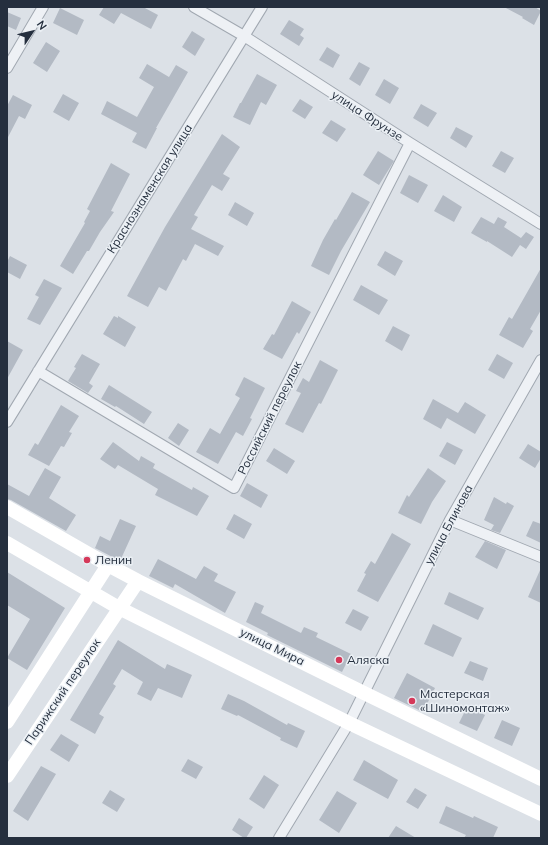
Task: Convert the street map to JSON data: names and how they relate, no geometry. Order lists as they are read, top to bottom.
{
  "streets": {
    "street": [
      "улица Фрунзе",
      "Краснознаменская улица",
      "Российский переулок",
      "улица Блинова",
      "улица Мира",
      "Парижский переулок"
    ]
  },
  "crossings": [
    ["улица Фрунзе", "Краснознаменская улица"],
    ["улица Фрунзе", "Российский переулок"],
    ["Краснознаменская улица", "Российский переулок"],
    ["улица Блинова", "улица Мира"],
    ["улица Мира", "Парижский переулок"]
  ],
  "places": ["Ленин", "Аляска", "Мастерская «Шиномонтаж»"],
  "north": "top right"
}
